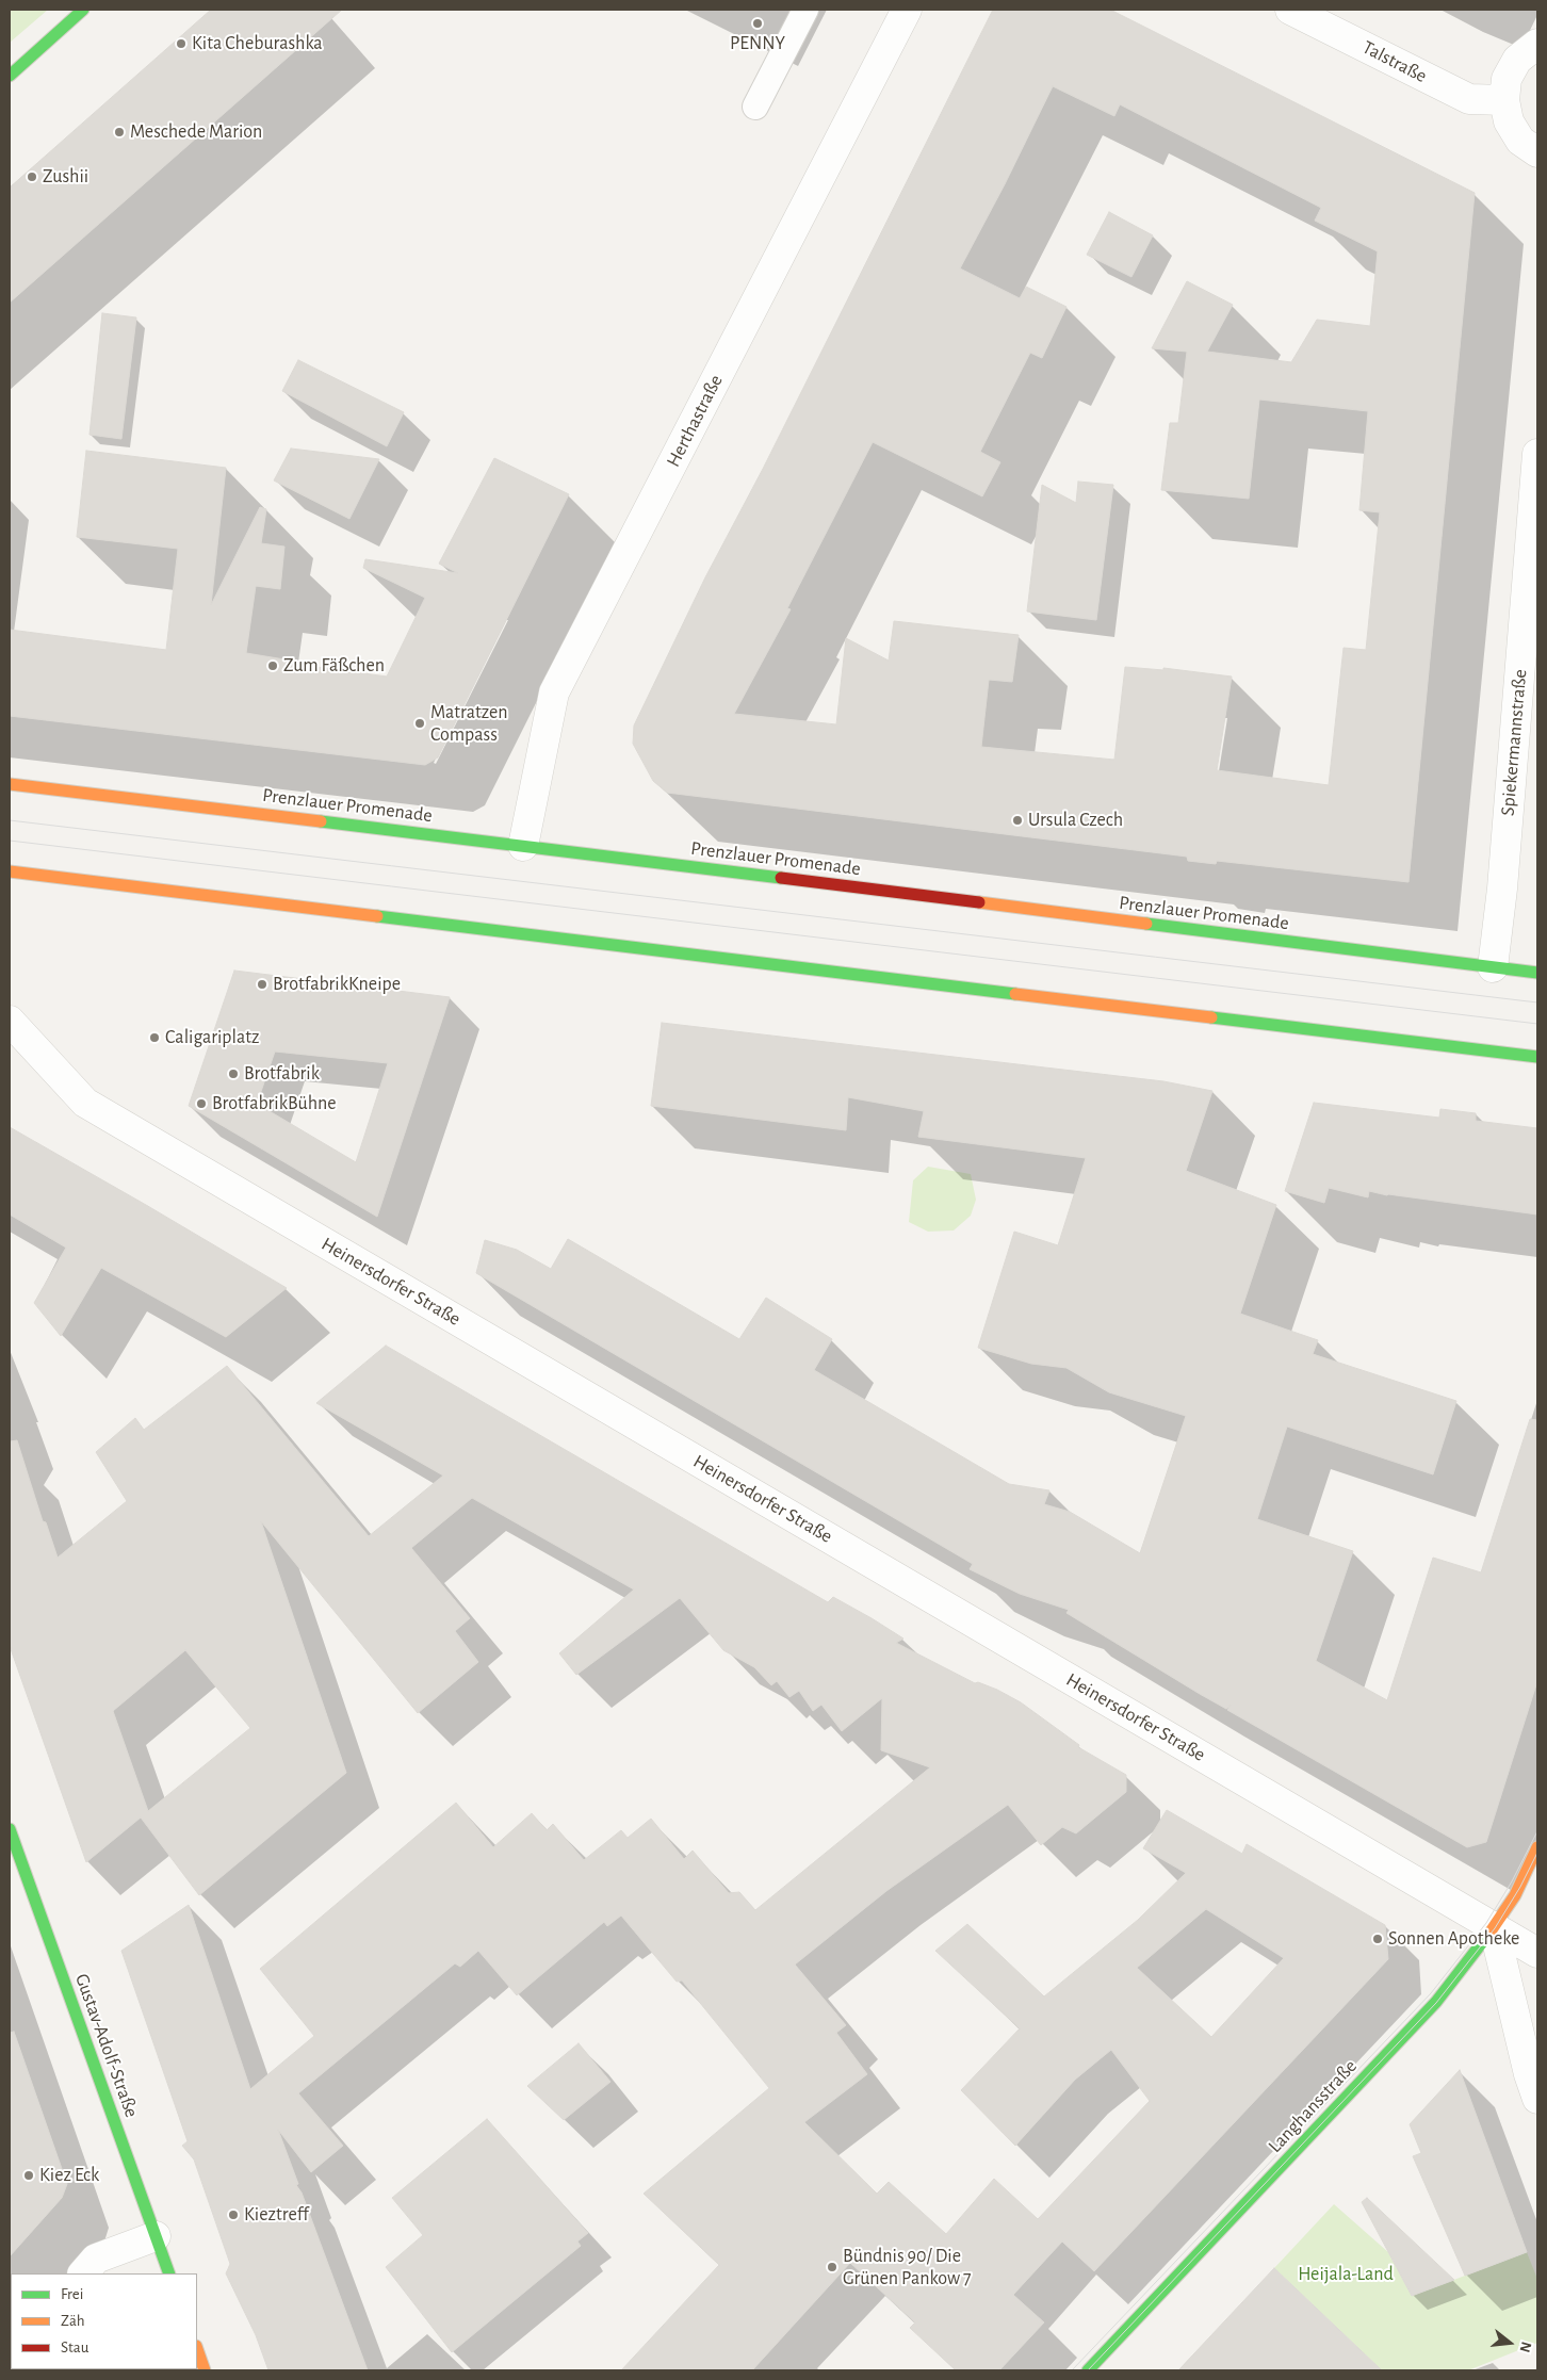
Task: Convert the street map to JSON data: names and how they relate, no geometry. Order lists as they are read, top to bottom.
{
  "streets": {
    "main road": ["Prenzlauer Promenade", "Gustav-Adolf-Straße", "Langhansstraße"],
    "street": [
      "Talstraße",
      "Herthastraße",
      "Spiekermannstraße",
      "Heinersdorfer Straße"
    ]
  },
  "crossings": [
    ["Herthastraße", "Prenzlauer Promenade"],
    ["Spiekermannstraße", "Prenzlauer Promenade"],
    ["Heinersdorfer Straße", "Langhansstraße"]
  ],
  "parks": ["Heijala-Land"],
  "places": [
    "PENNY",
    "Kita Cheburashka",
    "Meschede Marion",
    "Zushii",
    "Zum Fäßchen",
    "Matratzen Compass",
    "Ursula Czech",
    "BrotfabrikKneipe",
    "Caligariplatz",
    "Brotfabrik",
    "BrotfabrikBühne",
    "Sonnen Apotheke",
    "Kiez Eck",
    "Kieztreff",
    "Bündnis 90/ Die Grünen Pankow 7"
  ],
  "legend": ["Frei", "Zäh", "Stau"],
  "north": "right"
}
